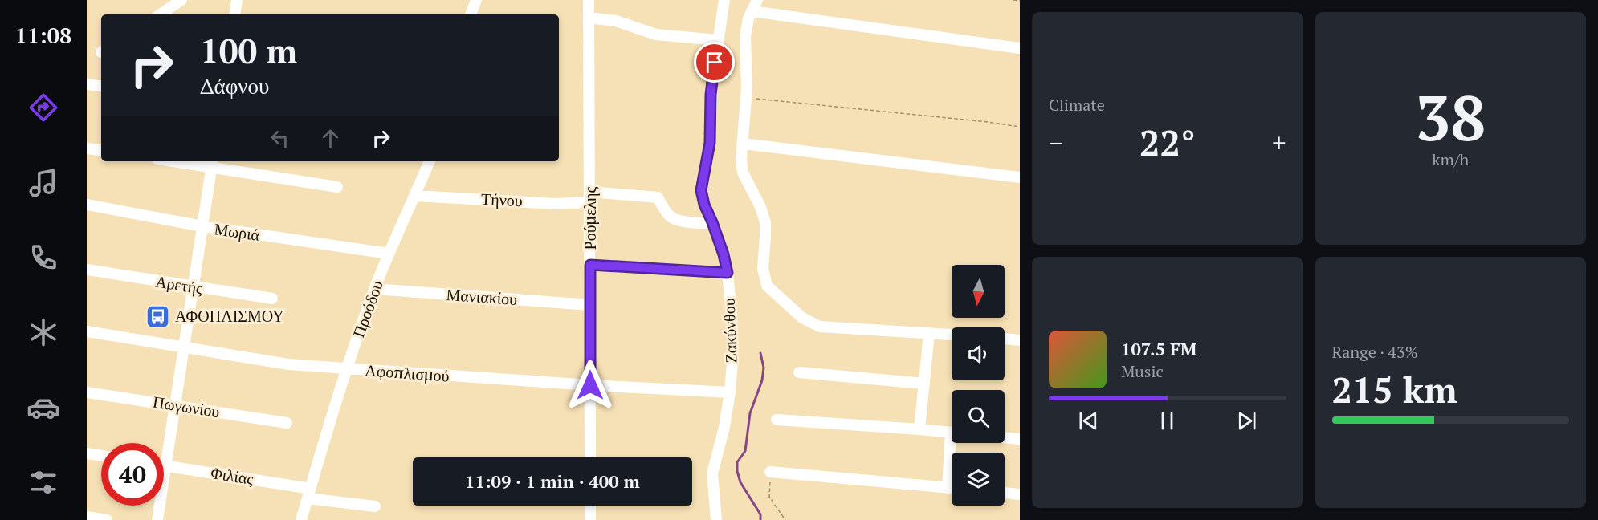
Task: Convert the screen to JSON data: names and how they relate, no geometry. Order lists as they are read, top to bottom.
{
  "streets": {
    "street": [
      "Τήνου",
      "Ρούμελης",
      "Μωριά",
      "Αρετής",
      "Μανιακίου",
      "Προόδου",
      "Ζακύνθου",
      "Αφοπλισμού",
      "Πωγωνίου",
      "Φιλίας"
    ]
  },
  "crossings": [
    ["Τήνου", "Ρούμελης"],
    ["Τήνου", "Προόδου"],
    ["Τήνου", "Ζακύνθου"],
    ["Ρούμελης", "Μανιακίου"],
    ["Ρούμελης", "Αφοπλισμού"],
    ["Μωριά", "Προόδου"],
    ["Μανιακίου", "Προόδου"],
    ["Προόδου", "Αφοπλισμού"],
    ["Προόδου", "Φιλίας"],
    ["Ζακύνθου", "Αφοπλισμού"]
  ],
  "places": {
    "bus stop": ["ΑΦΟΠΛΙΣΜΟΥ"]
  },
  "north": "bottom",
  "page": {
    "tabs": "11:08",
    "tile": [
      "Climate",
      ["38", "km/h"],
      ["Range · 43%", "215 km"]
    ],
    "turn": ["100 m", "Δάφνου"],
    "heat": ["−", "22°", "+"],
    "song": ["107.5 FM", "Music"],
    "limit": "40",
    "trip": "11:09 · 1 min · 400 m"
  }
}
